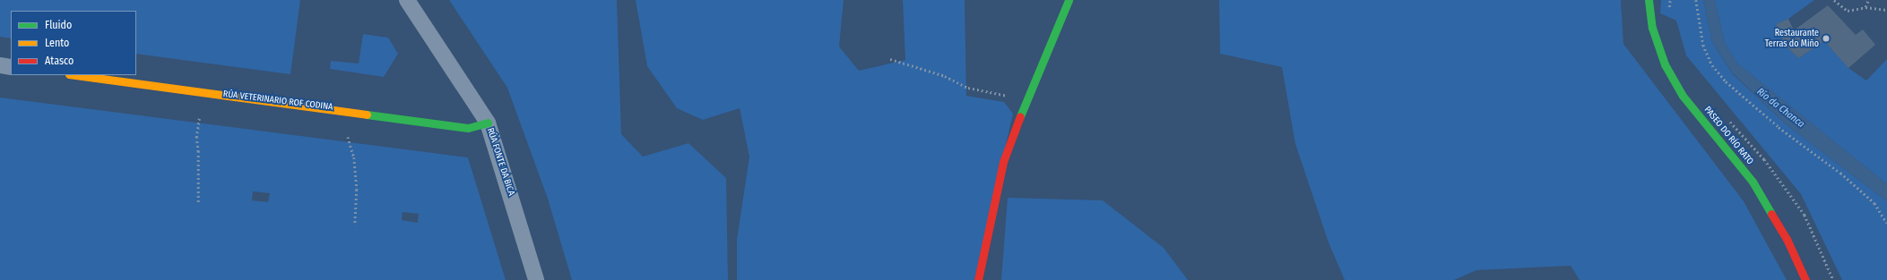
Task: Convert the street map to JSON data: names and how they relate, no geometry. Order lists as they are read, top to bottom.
{
  "streets": {
    "street": ["RÚA VETERINARIO ROF CODINA", "PASEO DO RÍO RATO", "RÚA FONTE DA BICA"]
  },
  "crossings": [
    ["RÚA VETERINARIO ROF CODINA", "RÚA FONTE DA BICA"]
  ],
  "water": ["Río da Chanca"],
  "places": ["Restaurante Terras do Miño"],
  "legend": ["Fluido", "Lento", "Atasco"]
}
